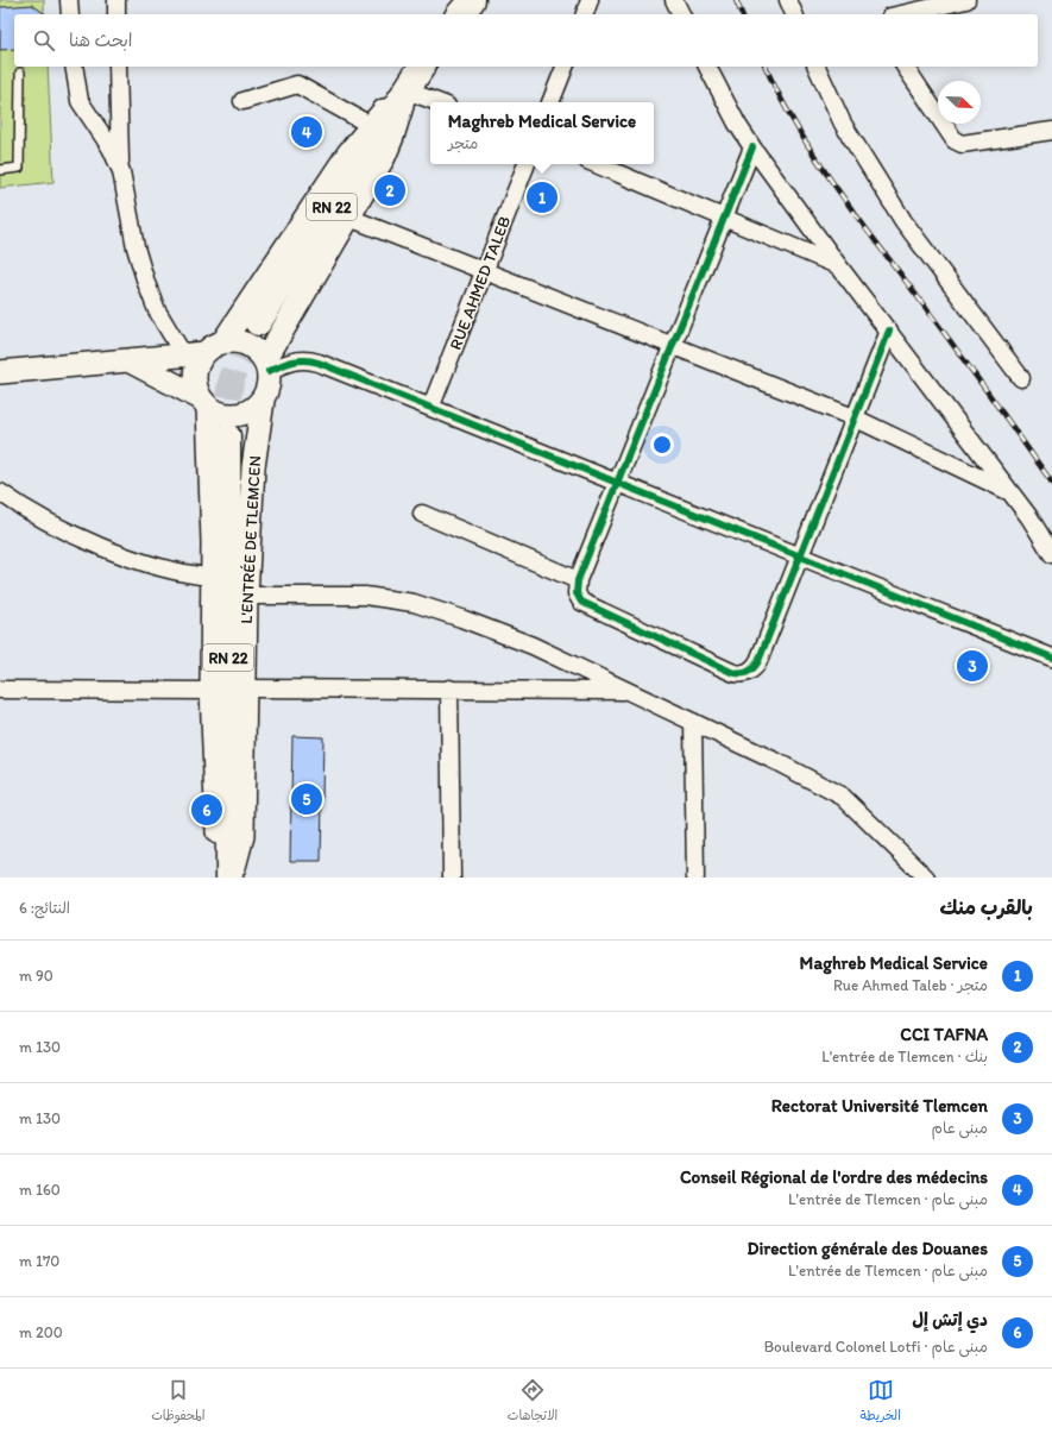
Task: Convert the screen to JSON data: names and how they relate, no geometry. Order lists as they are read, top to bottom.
{
  "streets": {
    "main road": ["RN 22", "L'ENTRÉE DE TLEMCEN"],
    "street": ["RUE AHMED TALEB"]
  },
  "crossings": [
    ["RN 22", "L'ENTRÉE DE TLEMCEN"]
  ],
  "north": "bottom right",
  "page": {
    "search": "ابحث هنا",
    "popup": ["Maghreb Medical Service", "متجر"],
    "pins": [
      "4",
      "2",
      "1",
      "3",
      "5",
      "6"
    ],
    "heading": ["بالقرب منك", "النتائج: 6"],
    "list": [
      {
        "mark": "1",
        "name": "Maghreb Medical Service",
        "note": "متجر · Rue Ahmed Taleb",
        "value": "90 m"
      },
      {
        "mark": "2",
        "name": "CCI TAFNA",
        "note": "بنك · L'entrée de Tlemcen",
        "value": "130 m"
      },
      {
        "mark": "3",
        "name": "Rectorat Université Tlemcen",
        "note": "مبنى عام",
        "value": "130 m"
      },
      {
        "mark": "4",
        "name": "Conseil Régional de l'ordre des médecins",
        "note": "مبنى عام · L'entrée de Tlemcen",
        "value": "160 m"
      },
      {
        "mark": "5",
        "name": "Direction générale des Douanes",
        "note": "مبنى عام · L'entrée de Tlemcen",
        "value": "170 m"
      },
      {
        "mark": "6",
        "name": "دي إتش إل",
        "note": "مبنى عام · Boulevard Colonel Lotfi",
        "value": "200 m"
      }
    ],
    "nav": ["الخريطة", "الاتجاهات", "المحفوظات"]
  }
}
